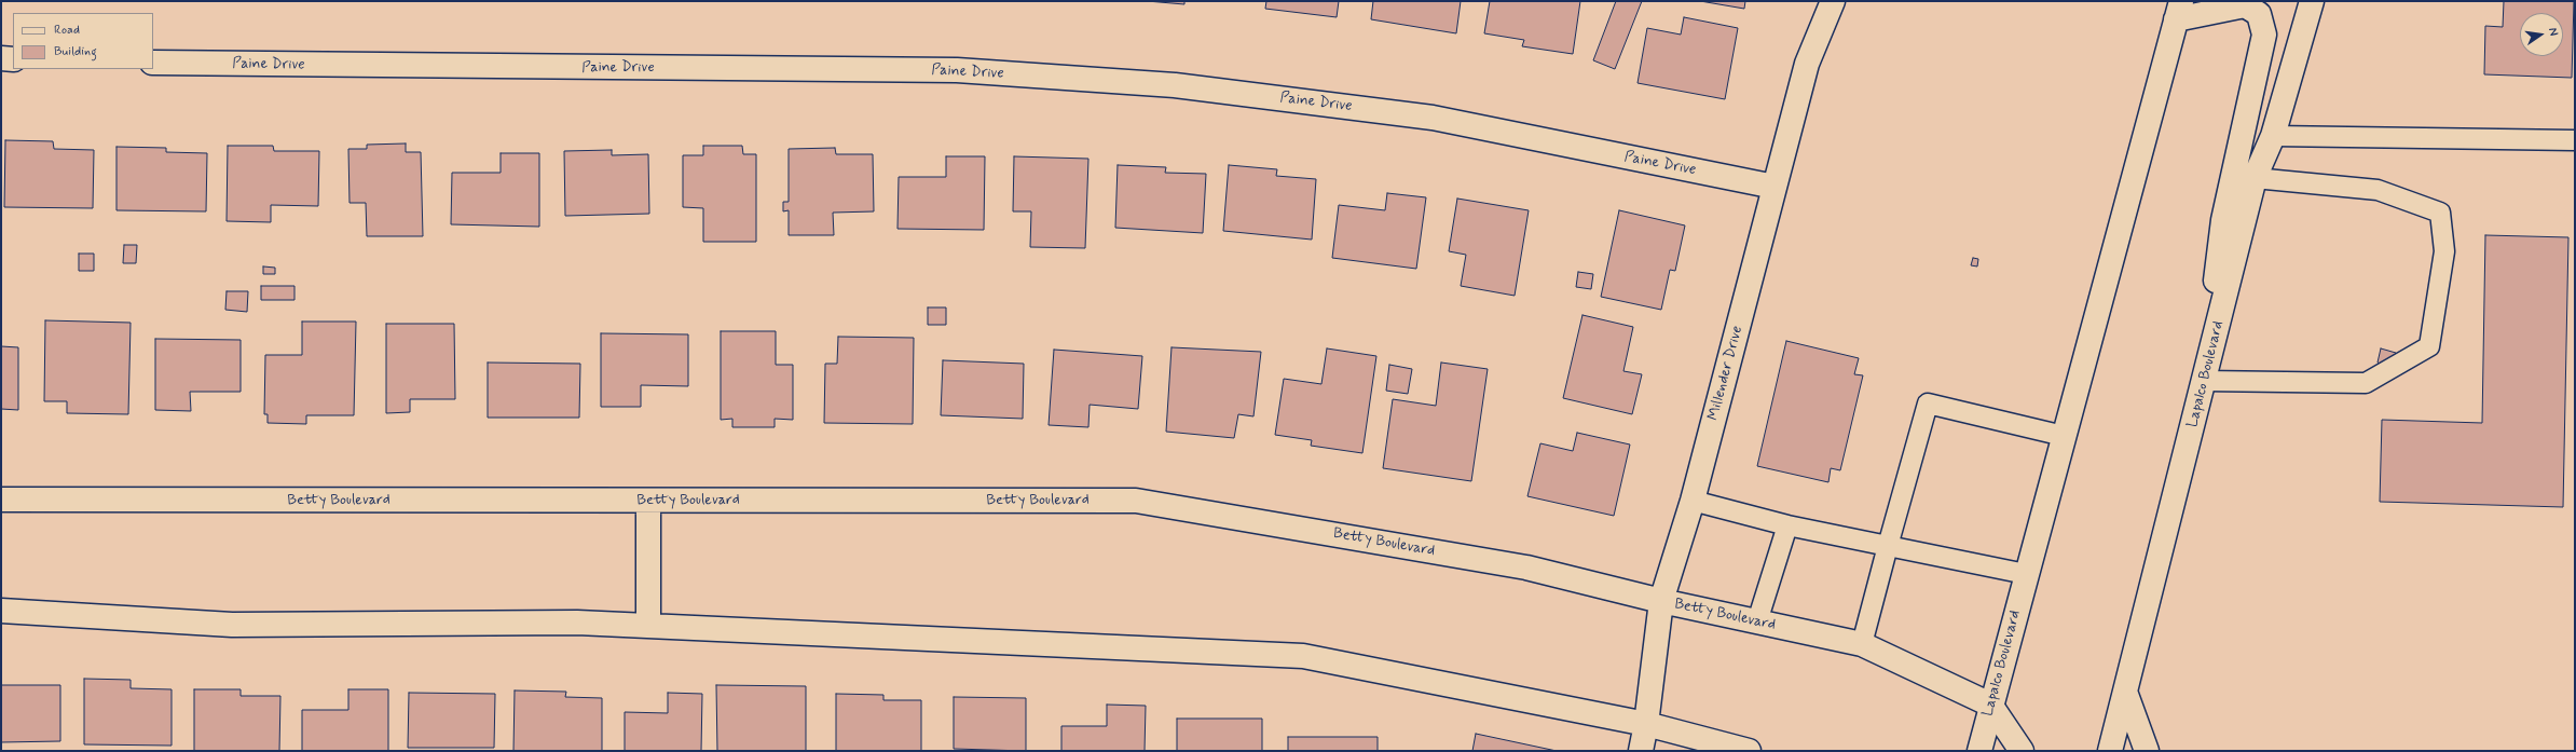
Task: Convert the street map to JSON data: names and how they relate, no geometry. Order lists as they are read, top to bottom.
{
  "streets": {
    "street": [
      "Paine Drive",
      "Millender Drive",
      "Lapalco Boulevard",
      "Betty Boulevard"
    ]
  },
  "crossings": [
    ["Paine Drive", "Millender Drive"],
    ["Millender Drive", "Betty Boulevard"],
    ["Lapalco Boulevard", "Betty Boulevard"]
  ],
  "legend": ["Road", "Building"],
  "north": "right"
}
